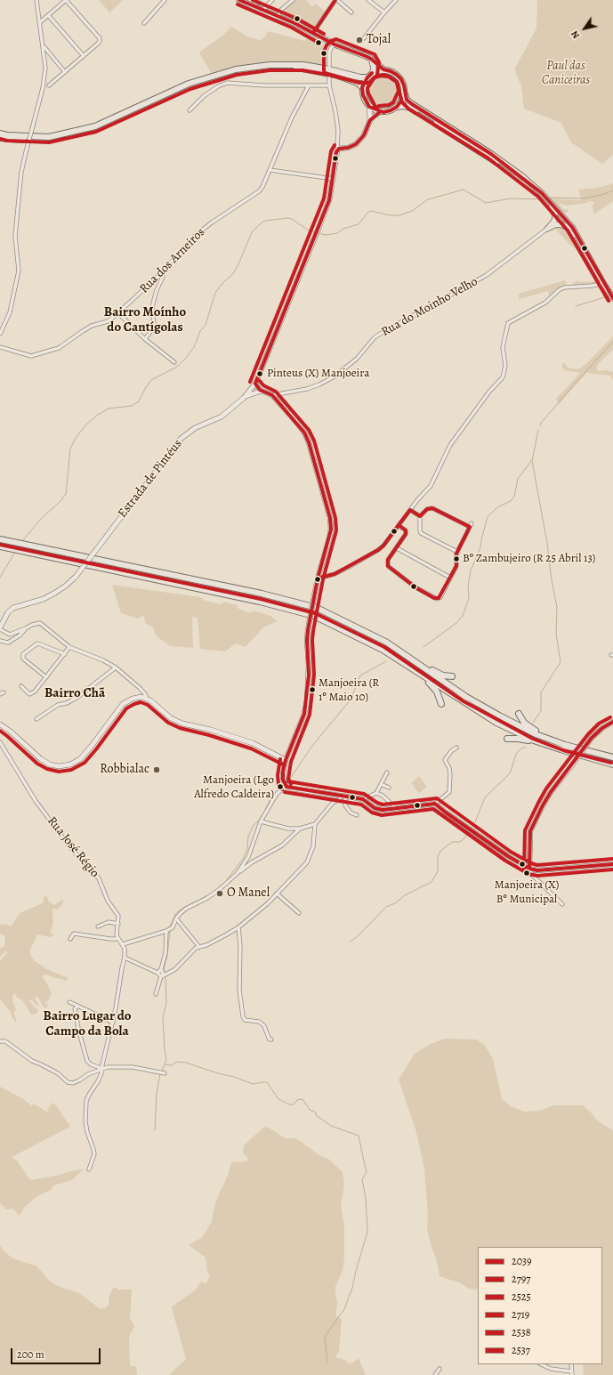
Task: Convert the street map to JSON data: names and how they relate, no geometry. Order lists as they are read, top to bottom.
{
  "streets": {
    "street": [
      "Rua dos Arneiros",
      "Rua do Moinho Velho",
      "Estrada de Pintéus",
      "Rua José Régio"
    ]
  },
  "districts": ["Bairro Moínho do Cantígolas", "Bairro Chã", "Bairro Lugar do Campo da Bola"],
  "parks": ["Paul das Caniceiras"],
  "places": [
    "Tojal",
    "Pinteus (X) Manjoeira",
    "Bº Zambujeiro (R 25 Abril 13)",
    "Manjoeira (R 1º Maio 10)",
    "Robbialac",
    "Manjoeira (Lgo Alfredo Caldeira)",
    "Manjoeira (X) Bº Municipal",
    "O Manel"
  ],
  "lines": [
    "transit line 2039",
    "transit line 2537",
    "transit line 2538",
    "transit line 2525",
    "transit line 2797",
    "transit line 2719"
  ],
  "legend": [
    "2039",
    "2797",
    "2525",
    "2719",
    "2538",
    "2537"
  ],
  "scale_bar": "200 m",
  "north": "bottom left"
}
